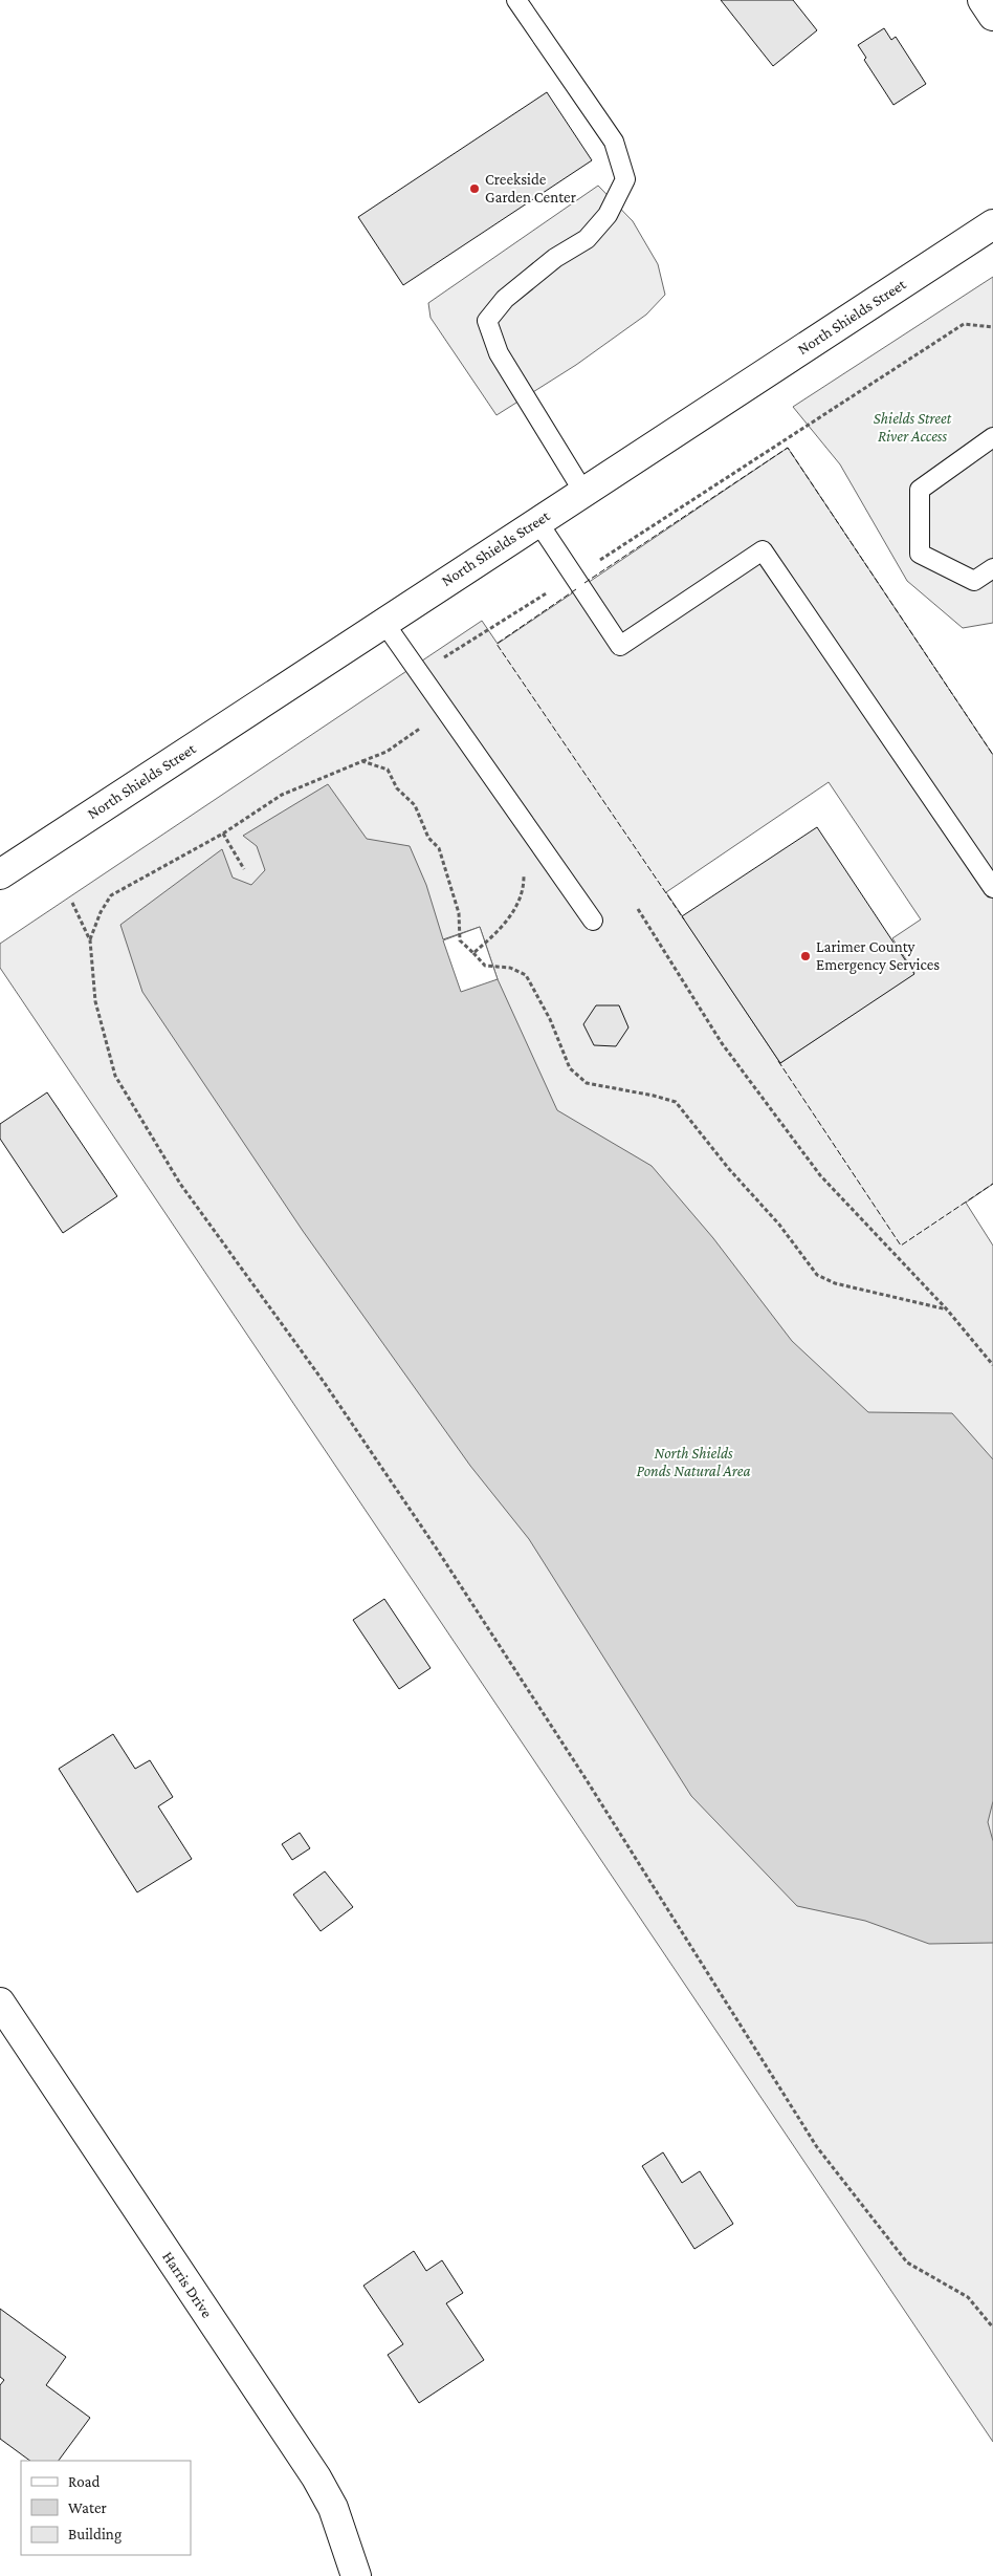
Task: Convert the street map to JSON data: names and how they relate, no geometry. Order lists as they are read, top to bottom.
{
  "streets": {
    "main road": ["North Shields Street", "Harris Drive"]
  },
  "parks": ["Shields Street River Access", "North Shields Ponds Natural Area"],
  "places": ["Creekside Garden Center", "Larimer County Emergency Services"],
  "legend": ["Road", "Water", "Building"]
}
